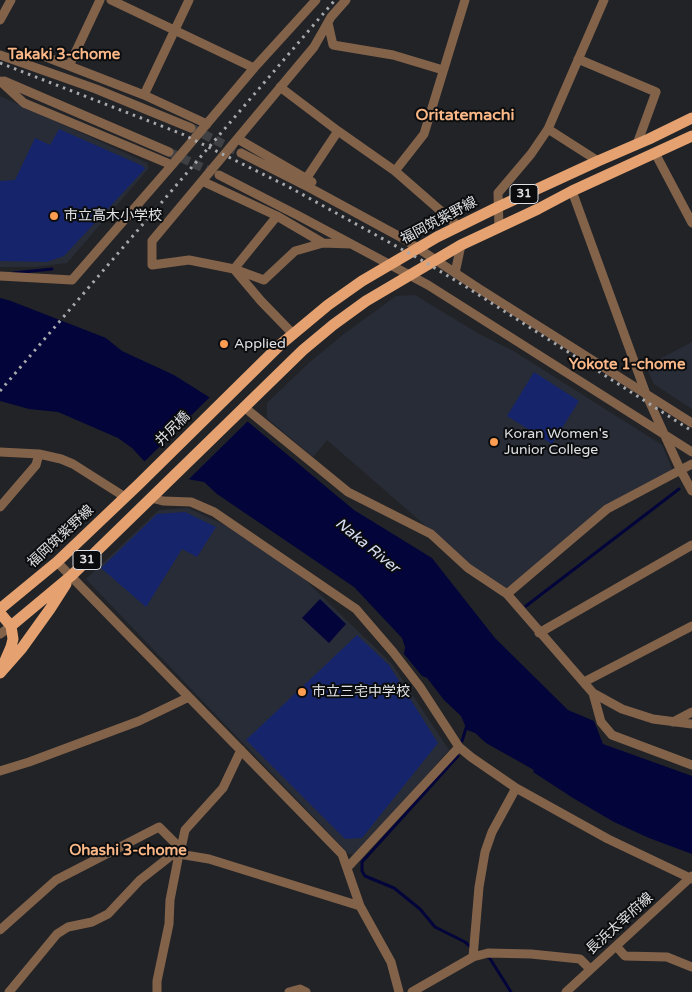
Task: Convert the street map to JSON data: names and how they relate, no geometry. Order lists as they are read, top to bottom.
{
  "streets": {
    "main road": ["31", "福岡筑紫野線", "井尻橋"],
    "street": ["長浜太宰府線"]
  },
  "crossings": [
    ["31", "福岡筑紫野線"],
    ["福岡筑紫野線", "井尻橋"]
  ],
  "districts": [
    "Takaki 3-chome",
    "Oritatemachi",
    "Yokote 1-chome",
    "Ohashi 3-chome"
  ],
  "water": ["Naka River"],
  "places": [
    "市立高木小学校",
    "Applied",
    "Koran Women's Junior College",
    "市立三宅中学校"
  ]
}
